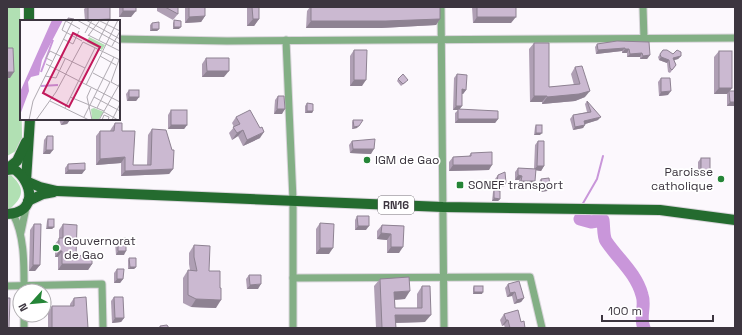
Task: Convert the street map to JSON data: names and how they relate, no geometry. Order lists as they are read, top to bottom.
{
  "streets": {
    "main road": ["RN16"]
  },
  "places": {
    "other": ["IGM de Gao", "Paroisse catholique", "Gouvernorat de Gao"],
    "transit": ["SONEF transport"]
  },
  "scale_bar": "100 m",
  "north": "bottom left"
}
